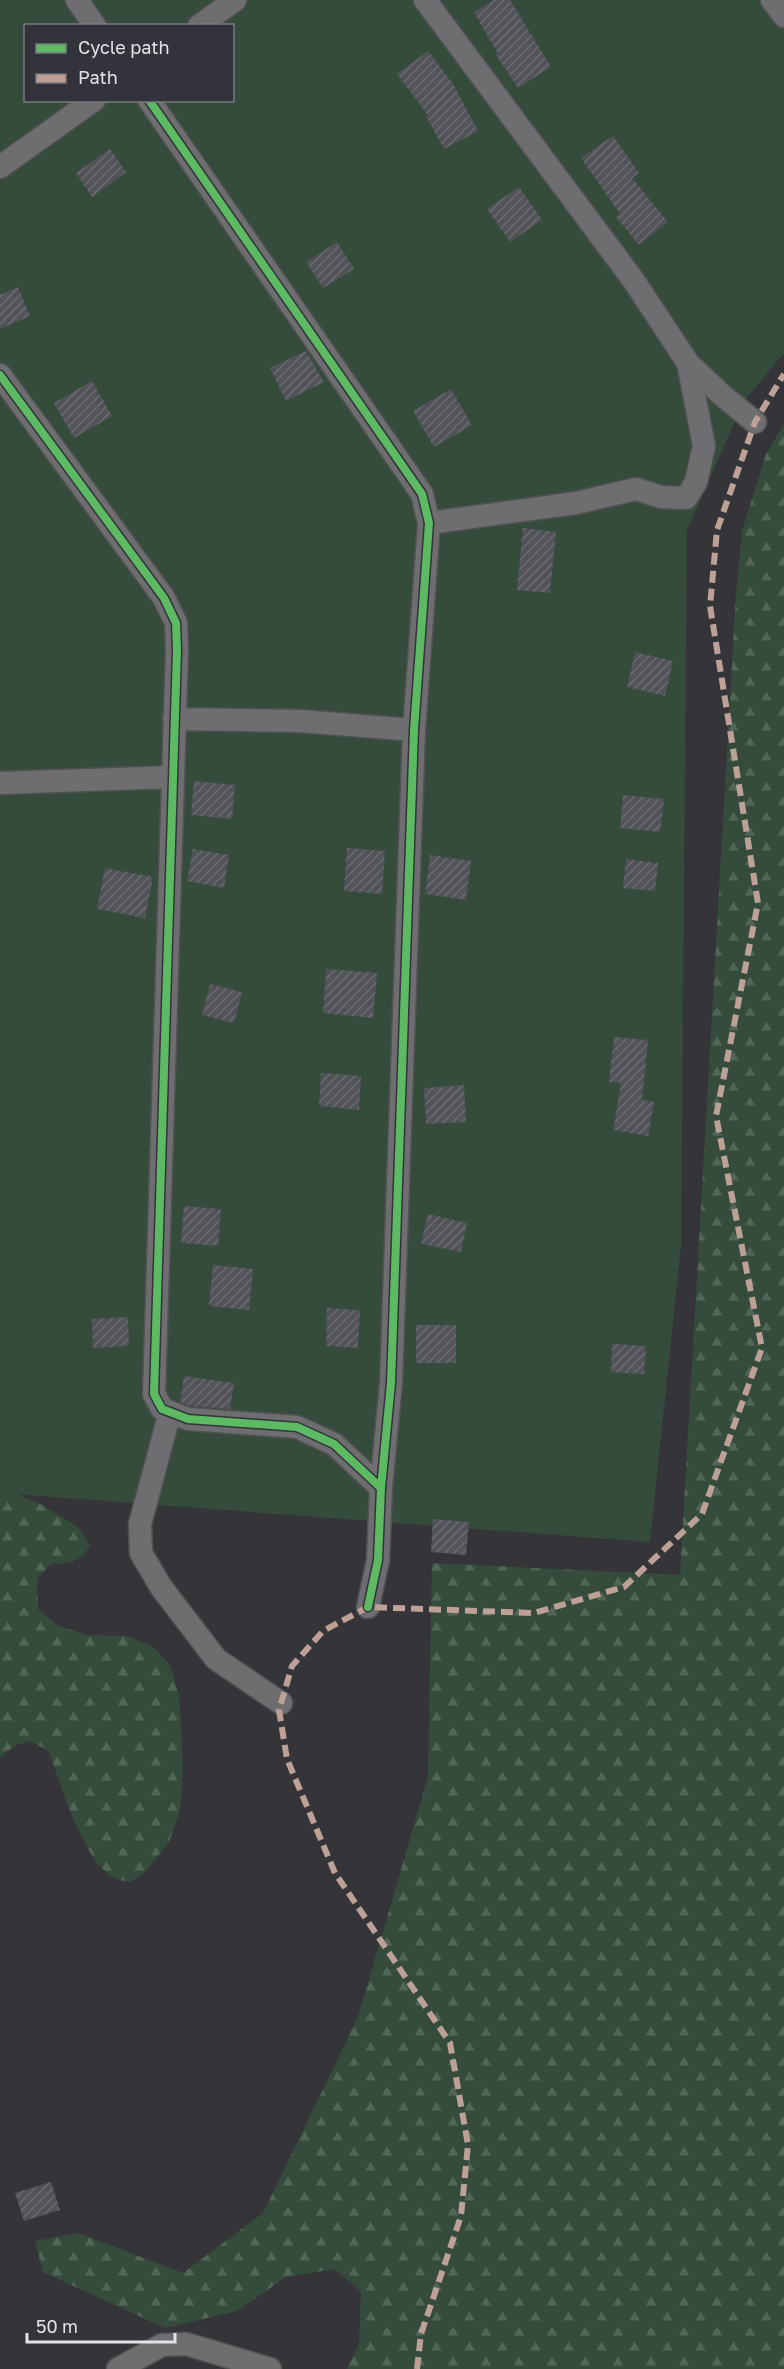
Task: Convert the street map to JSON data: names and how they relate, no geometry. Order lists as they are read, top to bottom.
{
  "legend": ["Cycle path", "Path"],
  "scale_bar": "50 m"
}
